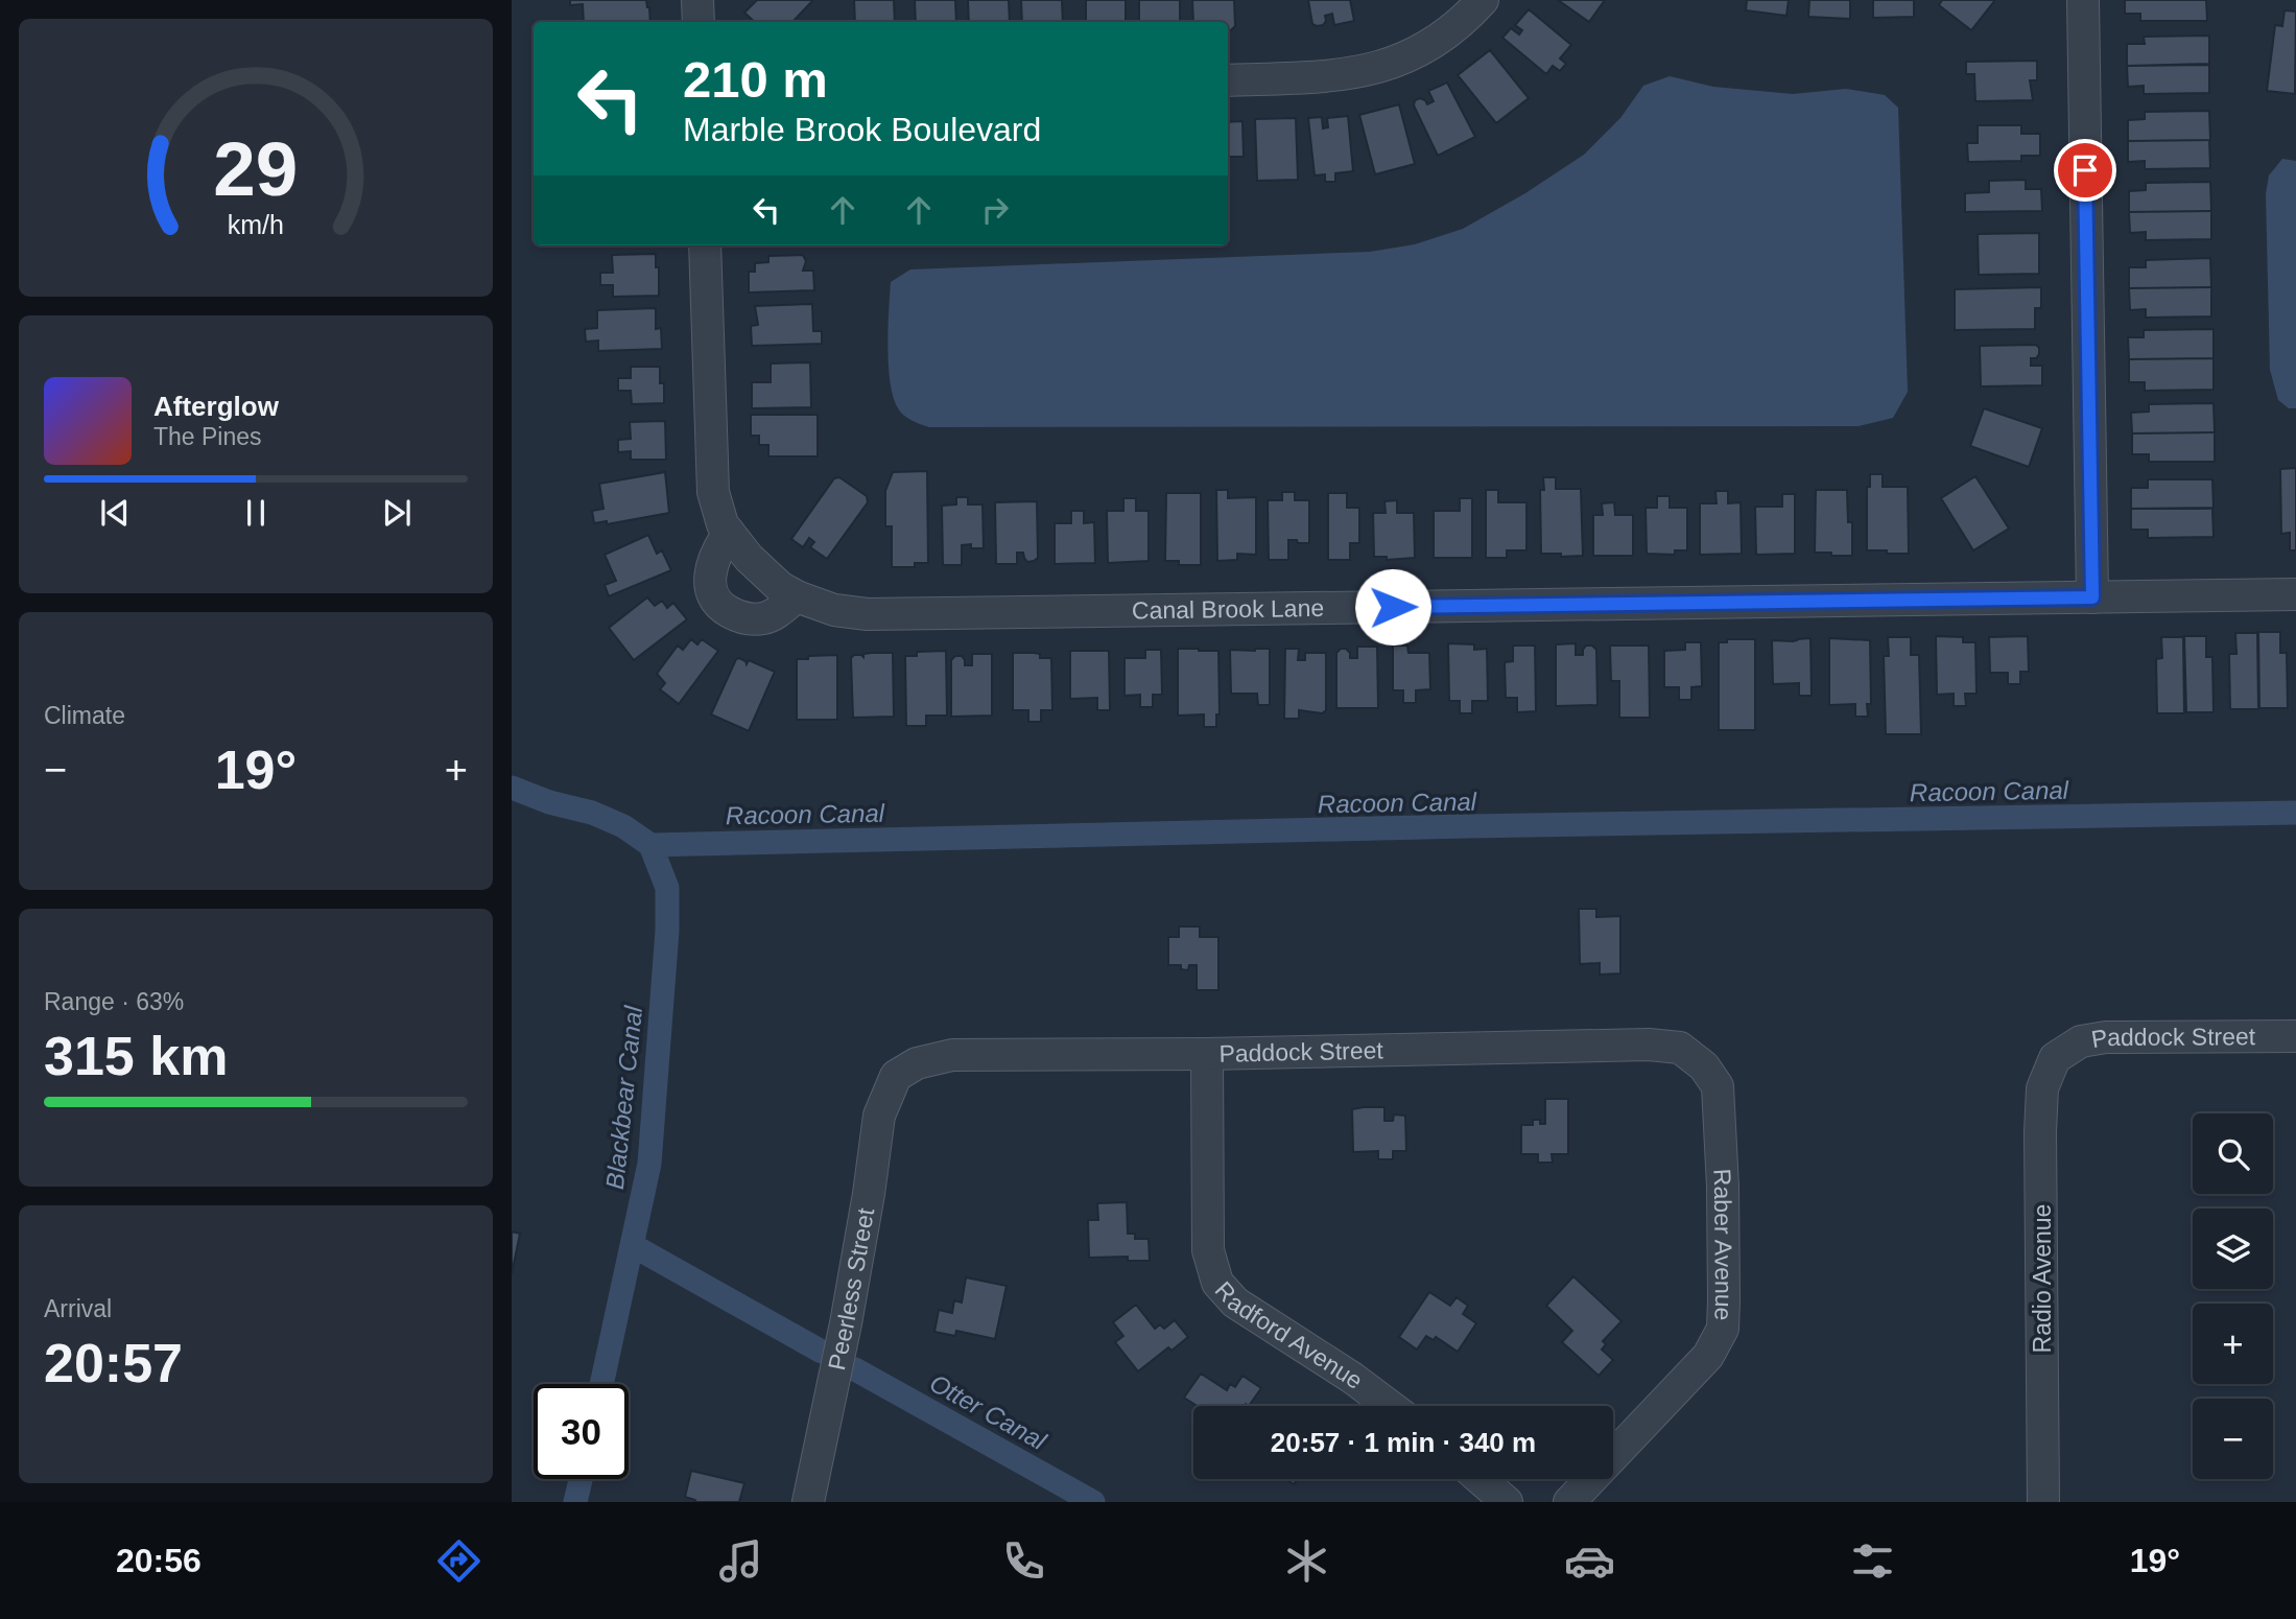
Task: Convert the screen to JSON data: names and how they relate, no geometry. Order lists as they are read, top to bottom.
{
  "streets": {
    "street": [
      "Canal Brook Lane",
      "Paddock Street",
      "Raber Avenue",
      "Radio Avenue",
      "Peerless Street",
      "Radford Avenue"
    ]
  },
  "crossings": [
    ["Paddock Street", "Raber Avenue"],
    ["Paddock Street", "Radio Avenue"],
    ["Paddock Street", "Peerless Street"],
    ["Paddock Street", "Radford Avenue"]
  ],
  "water": ["Racoon Canal", "Blackbear Canal", "Otter Canal"],
  "page": {
    "turn": ["210 m", "Marble Brook Boulevard"],
    "song": ["Afterglow", "The Pines"],
    "tile": [
      "Climate",
      ["Range · 63%", "315 km"],
      ["Arrival", "20:57"]
    ],
    "heat": ["−", "19°", "+"],
    "map_buttons": ["+", "−"],
    "limit": "30",
    "trip": "20:57 · 1 min · 340 m",
    "tabs": ["20:56", "19°"],
    "gauge": ["29", "km/h"]
  }
}
